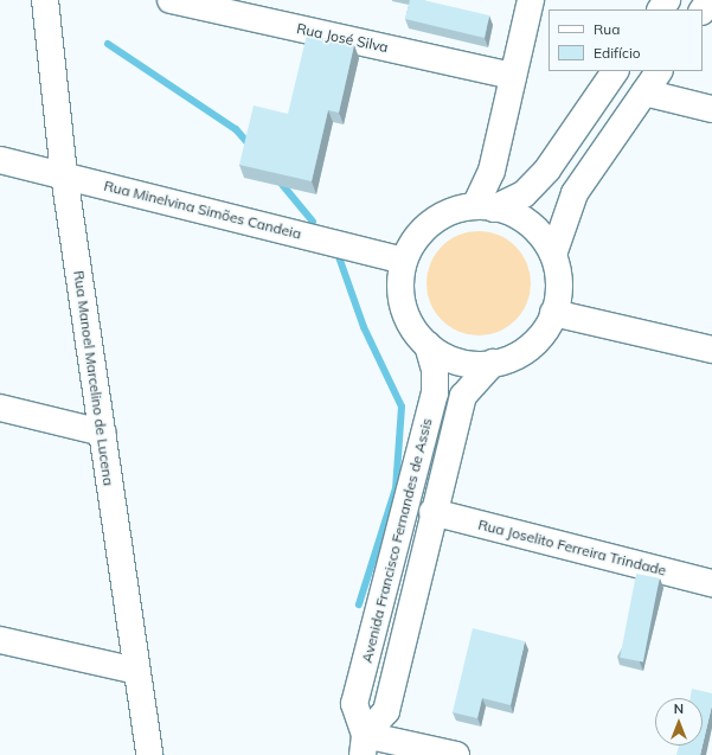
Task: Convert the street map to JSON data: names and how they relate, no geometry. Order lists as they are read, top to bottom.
{
  "streets": {
    "street": [
      "Rua José Silva",
      "Rua Minelvina Simões Candeia",
      "Rua Manoel Marcelino de Lucena",
      "Avenida Francisco Fernandes de Assis",
      "Rua Joselito Ferreira Trindade"
    ]
  },
  "crossings": [
    ["Rua Minelvina Simões Candeia", "Rua Manoel Marcelino de Lucena"],
    ["Rua Minelvina Simões Candeia", "Avenida Francisco Fernandes de Assis"],
    ["Avenida Francisco Fernandes de Assis", "Rua Joselito Ferreira Trindade"]
  ],
  "legend": ["Rua", "Edifício"],
  "north": "top"
}
